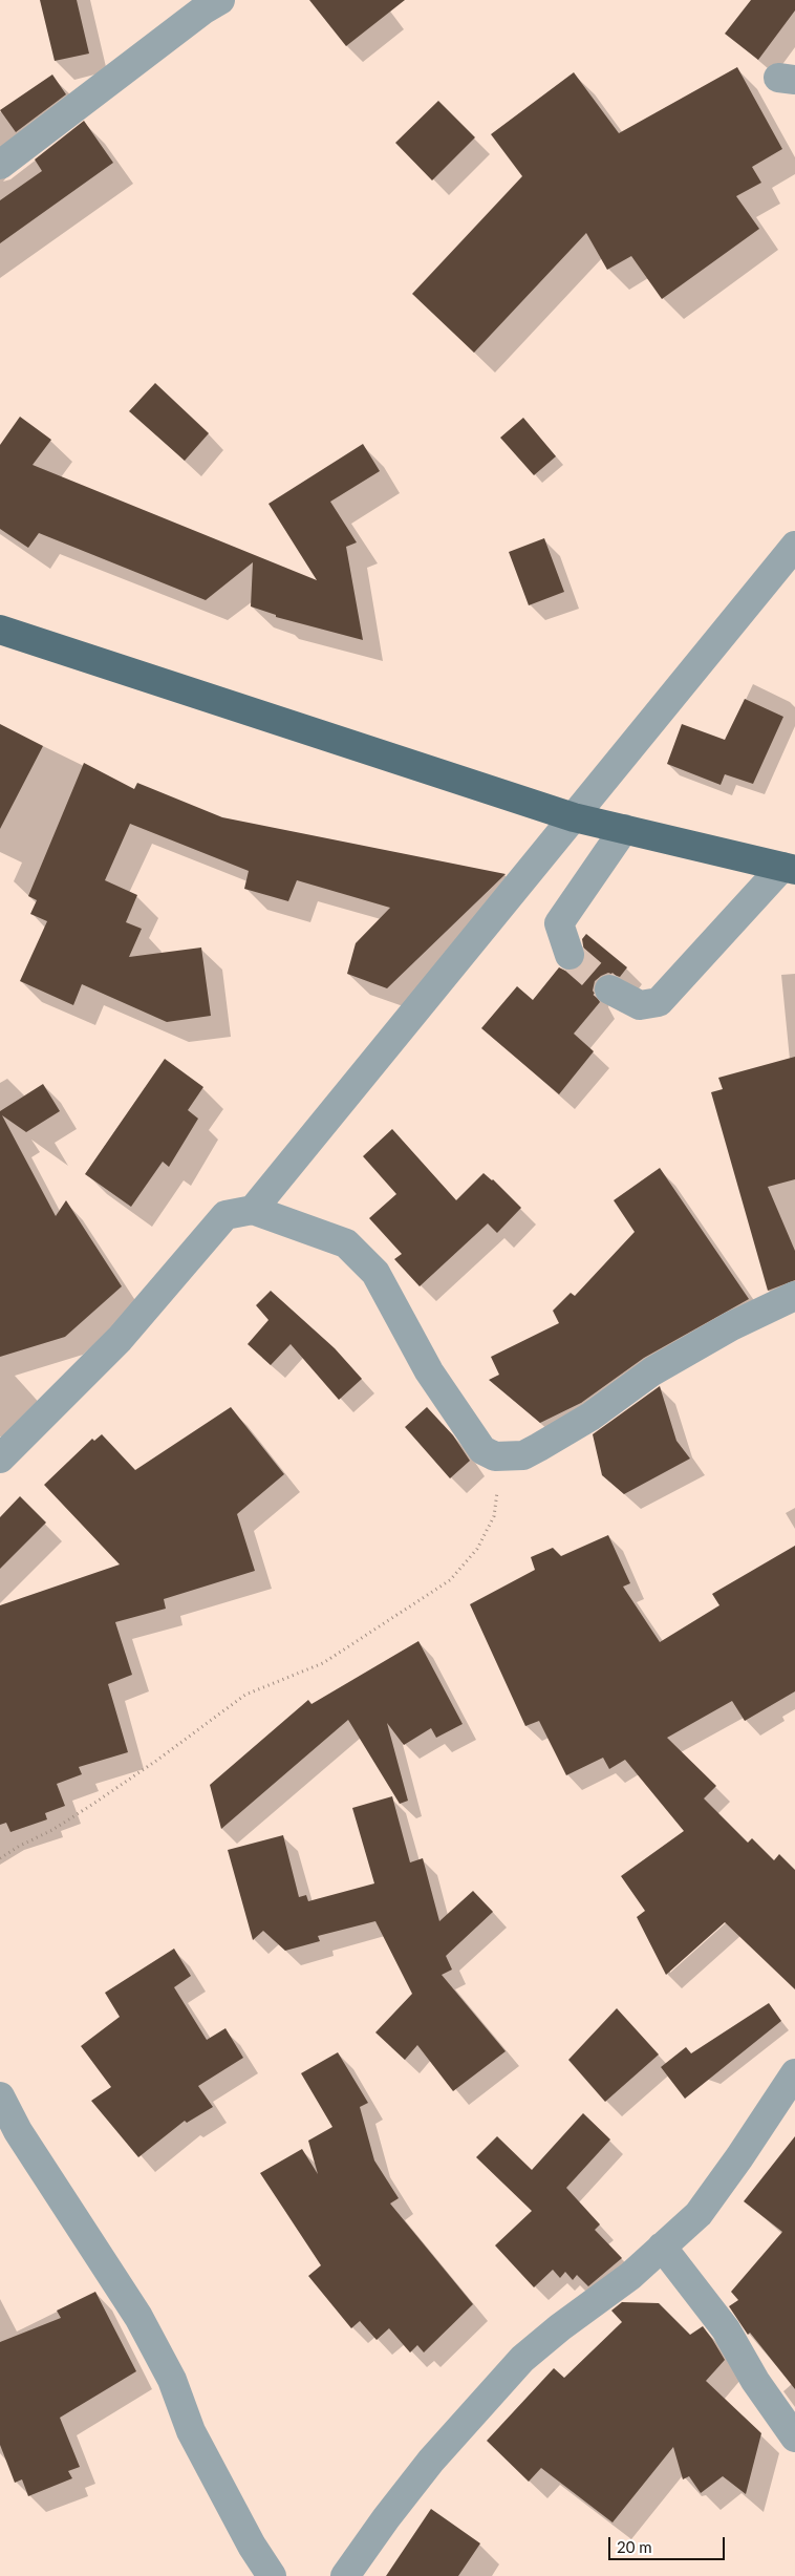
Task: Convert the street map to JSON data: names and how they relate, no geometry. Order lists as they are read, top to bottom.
{
  "scale_bar": "20 m"
}
